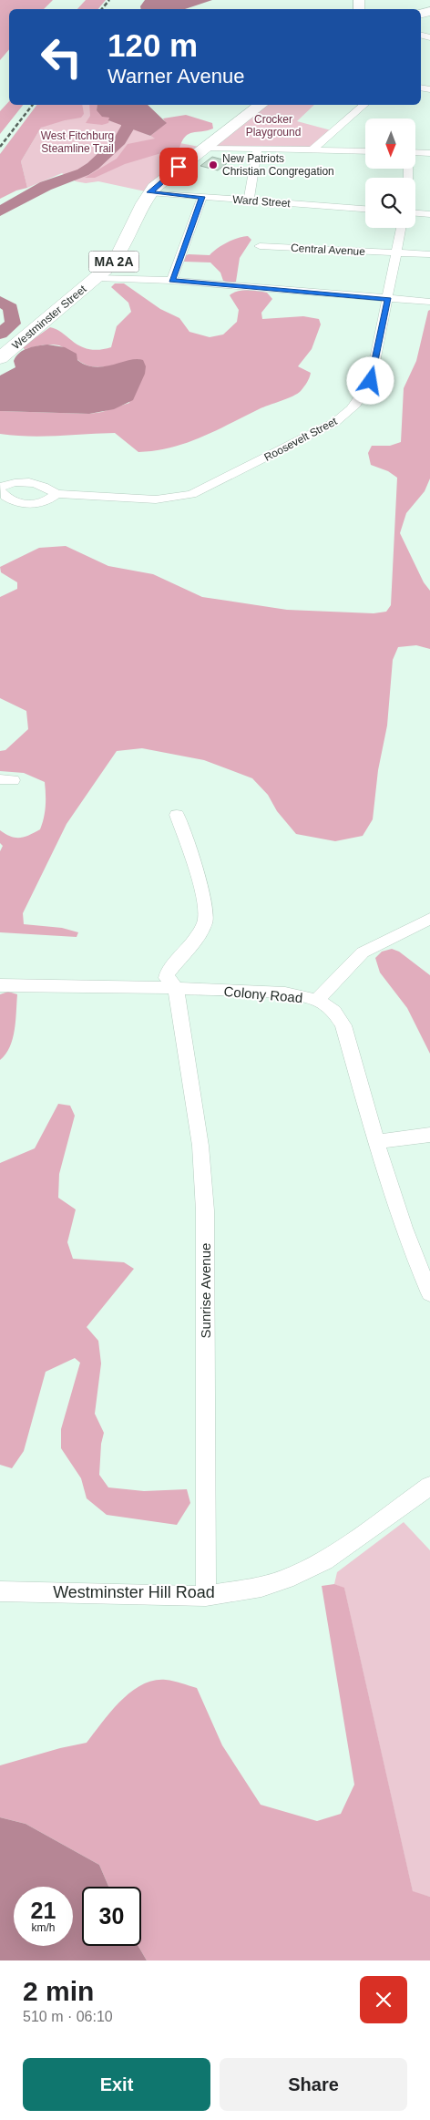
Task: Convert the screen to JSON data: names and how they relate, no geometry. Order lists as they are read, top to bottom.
{
  "streets": {
    "highway": ["MA 2A", "Westminster Street"],
    "street": [
      "Ward Street",
      "Central Avenue",
      "Roosevelt Street",
      "Colony Road",
      "Sunrise Avenue",
      "Westminster Hill Road"
    ]
  },
  "crossings": [
    ["Ward Street", "Westminster Street"],
    ["Central Avenue", "Roosevelt Street"],
    ["Colony Road", "Sunrise Avenue"],
    ["Sunrise Avenue", "Westminster Hill Road"]
  ],
  "parks": ["Crocker Playground", "West Fitchburg Steamline Trail"],
  "places": ["New Patriots Christian Congregation"],
  "north": "bottom",
  "page": {
    "turn": ["120 m", "Warner Avenue"],
    "speed": "21 km/h",
    "limit": "30",
    "heading": ["2 min", "510 m · 06:10"],
    "buttons": ["Exit", "Share"]
  }
}
